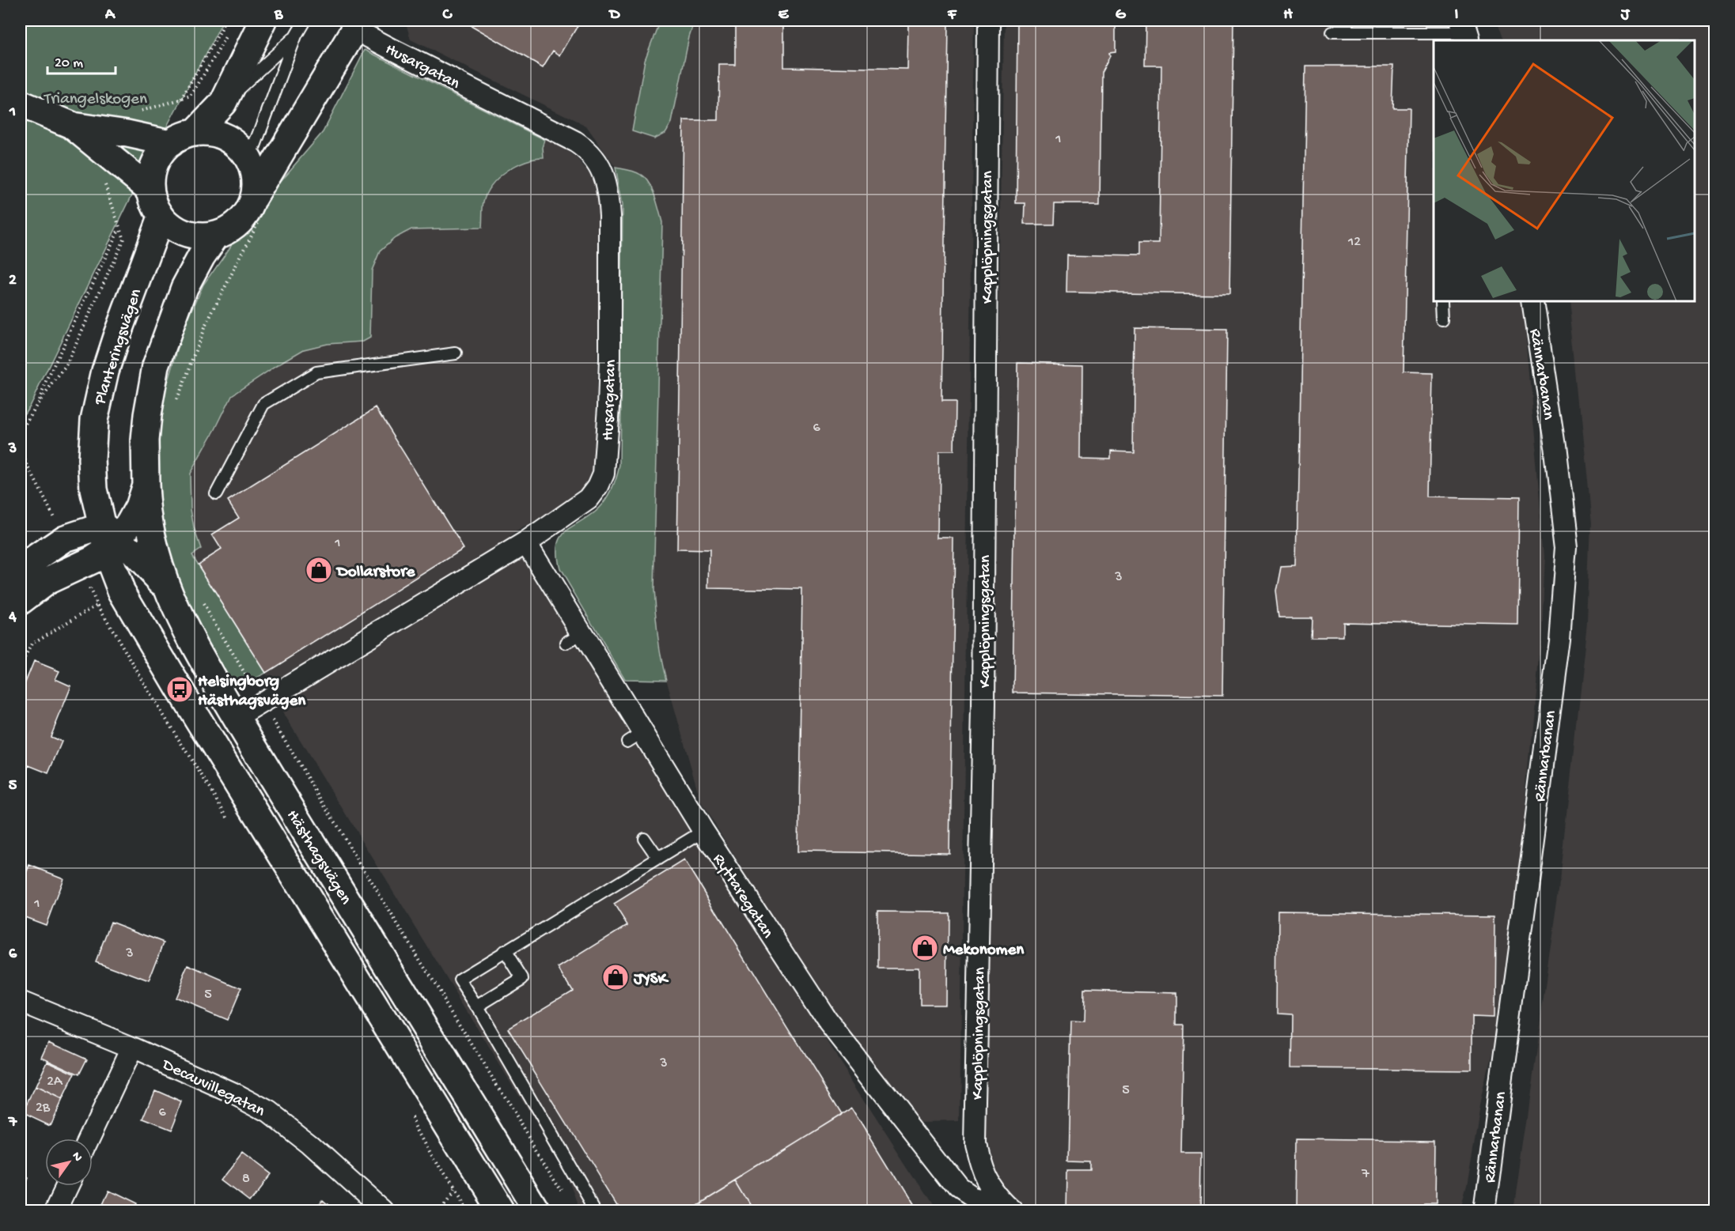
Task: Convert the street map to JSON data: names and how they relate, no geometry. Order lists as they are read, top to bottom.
{
  "streets": {
    "main road": ["Planteringsvägen", "Hästhagsvägen"],
    "street": [
      "Husargatan",
      "Kapplöpningsgatan",
      "Rännarbanan",
      "Ryttaregatan",
      "Decauvillegatan"
    ]
  },
  "crossings": [
    ["Husargatan", "Hästhagsvägen"],
    ["Husargatan", "Ryttaregatan"],
    ["Kapplöpningsgatan", "Ryttaregatan"],
    ["Planteringsvägen", "Hästhagsvägen"]
  ],
  "parks": ["Triangelskogen"],
  "places": {
    "shop": ["Dollarstore", "Mekonomen", "JYSK"],
    "bus stop": ["Helsingborg Hästhagsvägen"]
  },
  "house_numbers": [
    "1",
    "12",
    "6",
    "1",
    "3",
    "1",
    "3",
    "5",
    "3",
    "2A",
    "5",
    "2B",
    "6",
    "7",
    "8"
  ],
  "scale_bar": "20 m",
  "north": "top right",
  "grid": {
    "columns": [
      "A",
      "B",
      "C",
      "D",
      "E",
      "F",
      "G",
      "H",
      "I",
      "J"
    ],
    "rows": [
      "1",
      "2",
      "3",
      "4",
      "5",
      "6",
      "7"
    ]
  }
}
